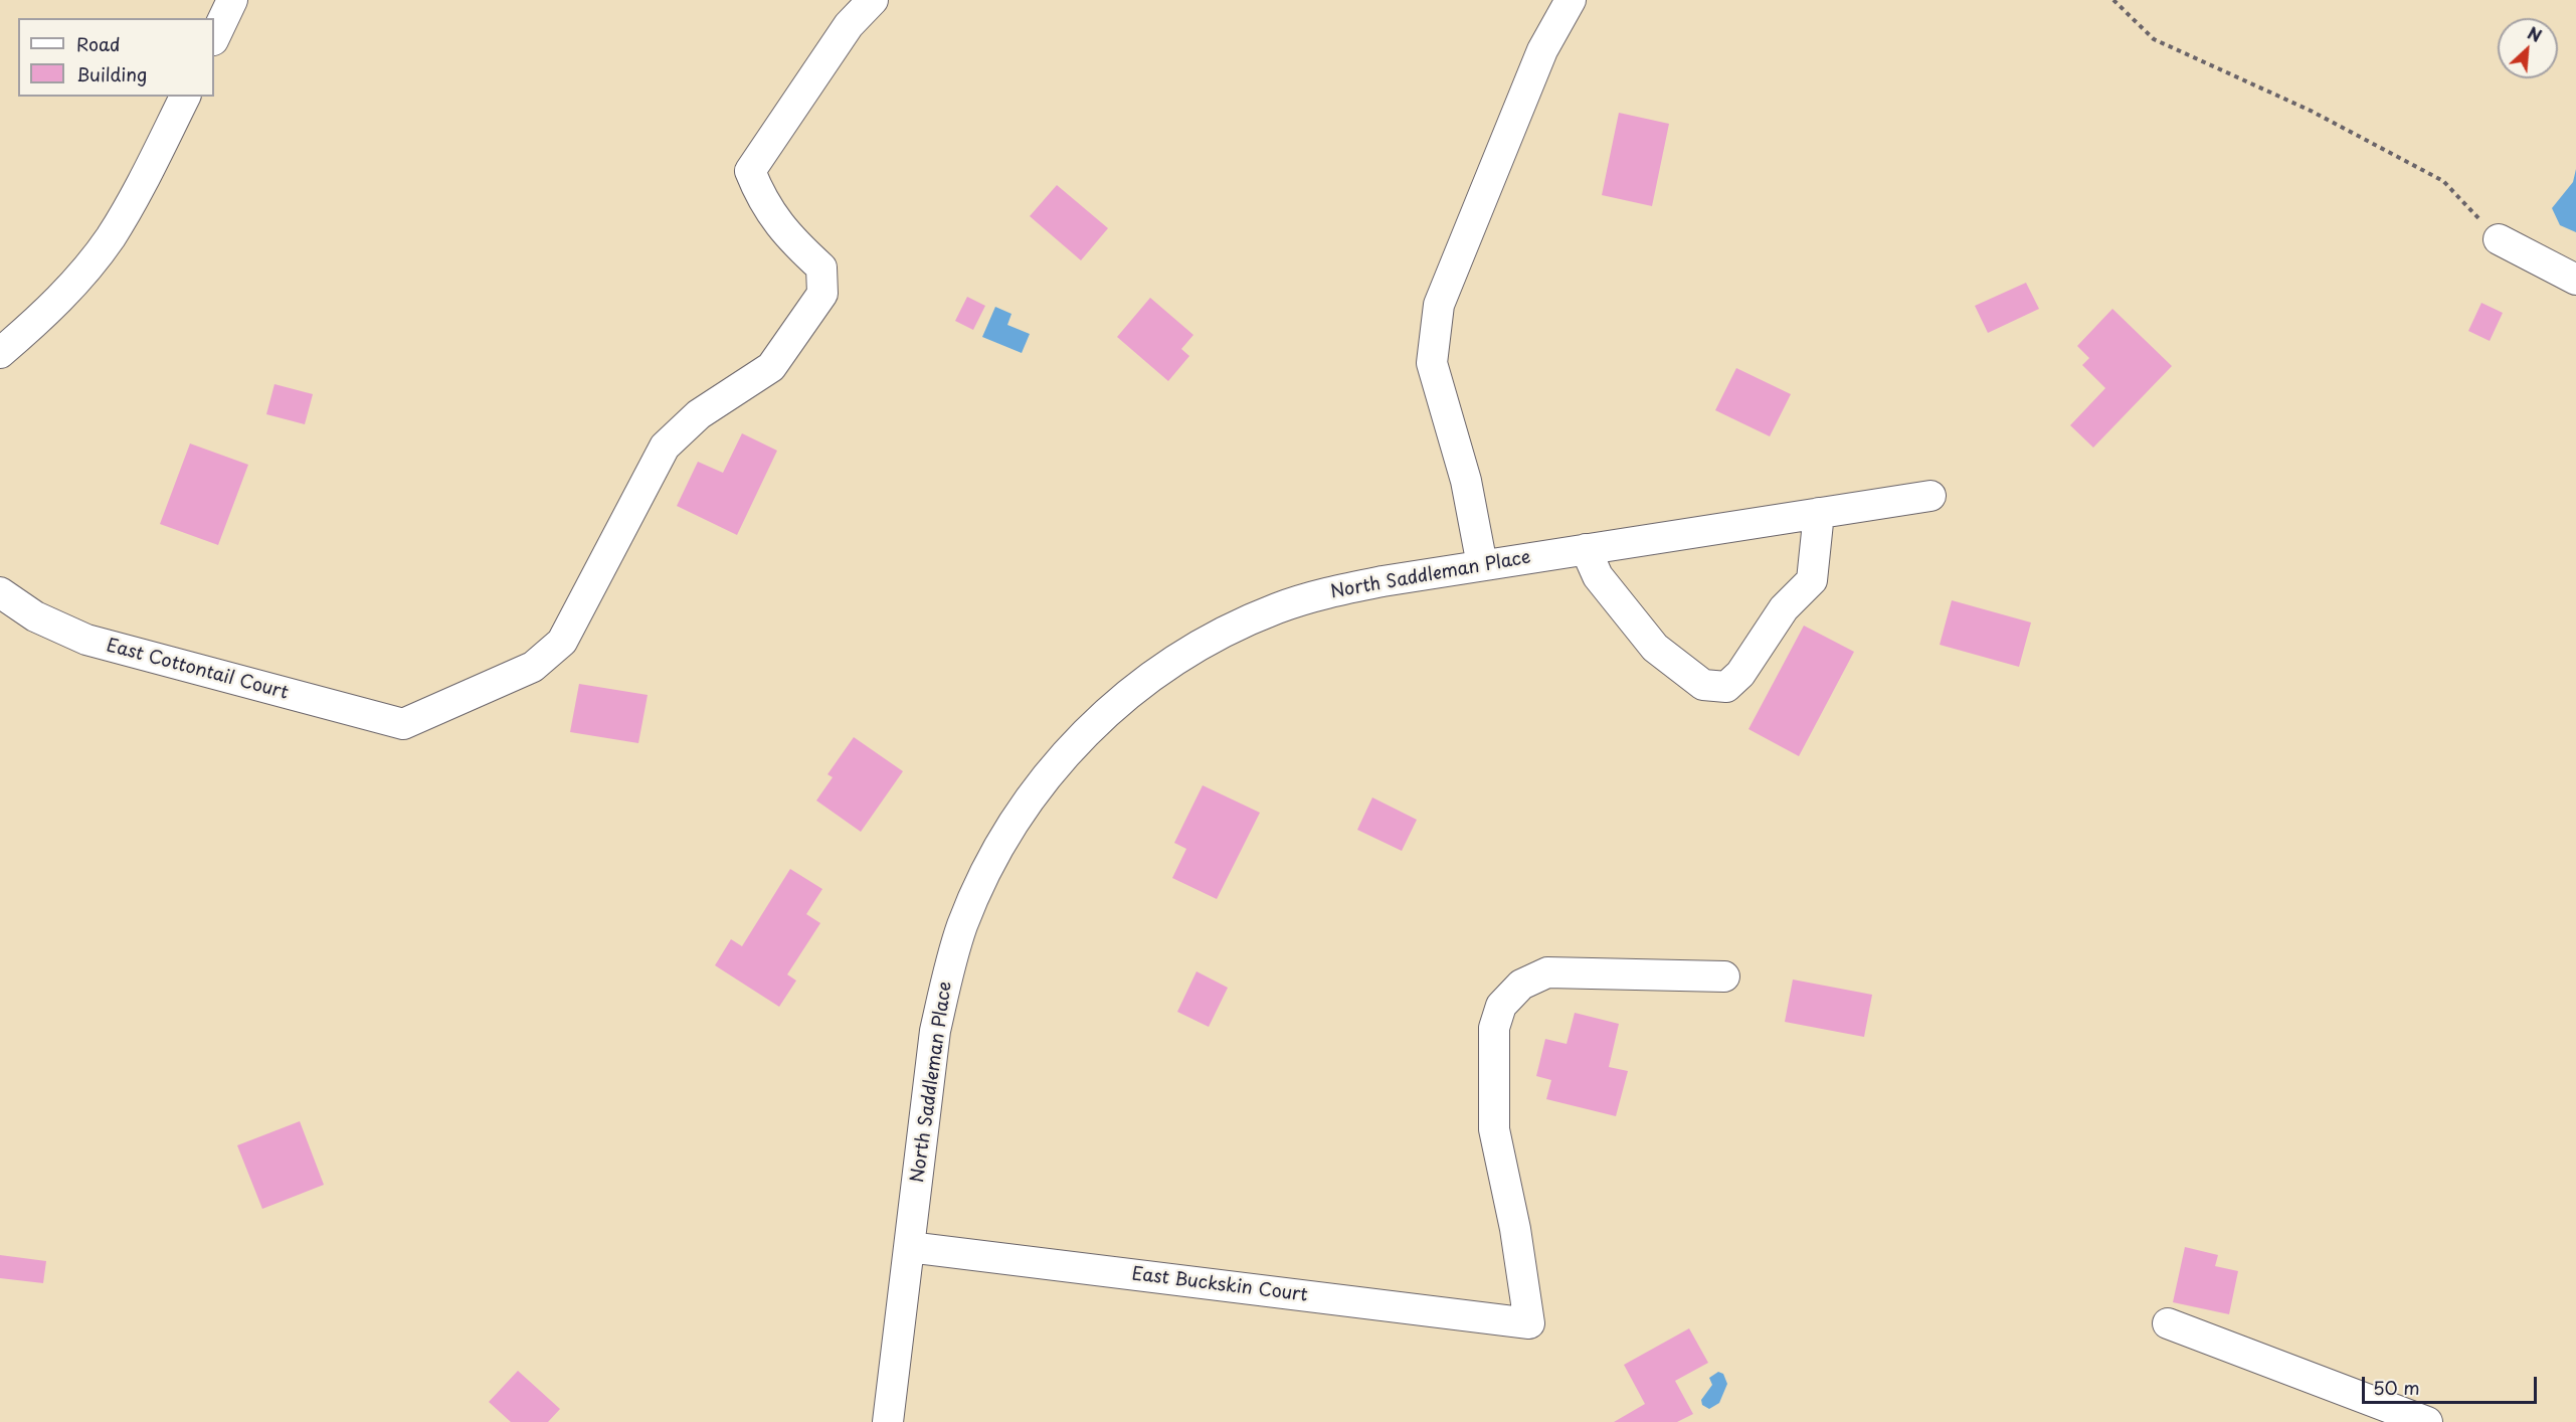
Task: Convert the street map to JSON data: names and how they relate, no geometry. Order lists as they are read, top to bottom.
{
  "streets": {
    "street": ["North Saddleman Place", "East Cottontail Court", "East Buckskin Court"]
  },
  "crossings": [
    ["North Saddleman Place", "East Buckskin Court"]
  ],
  "legend": ["Road", "Building"],
  "scale_bar": "50 m",
  "north": "top right"
}
